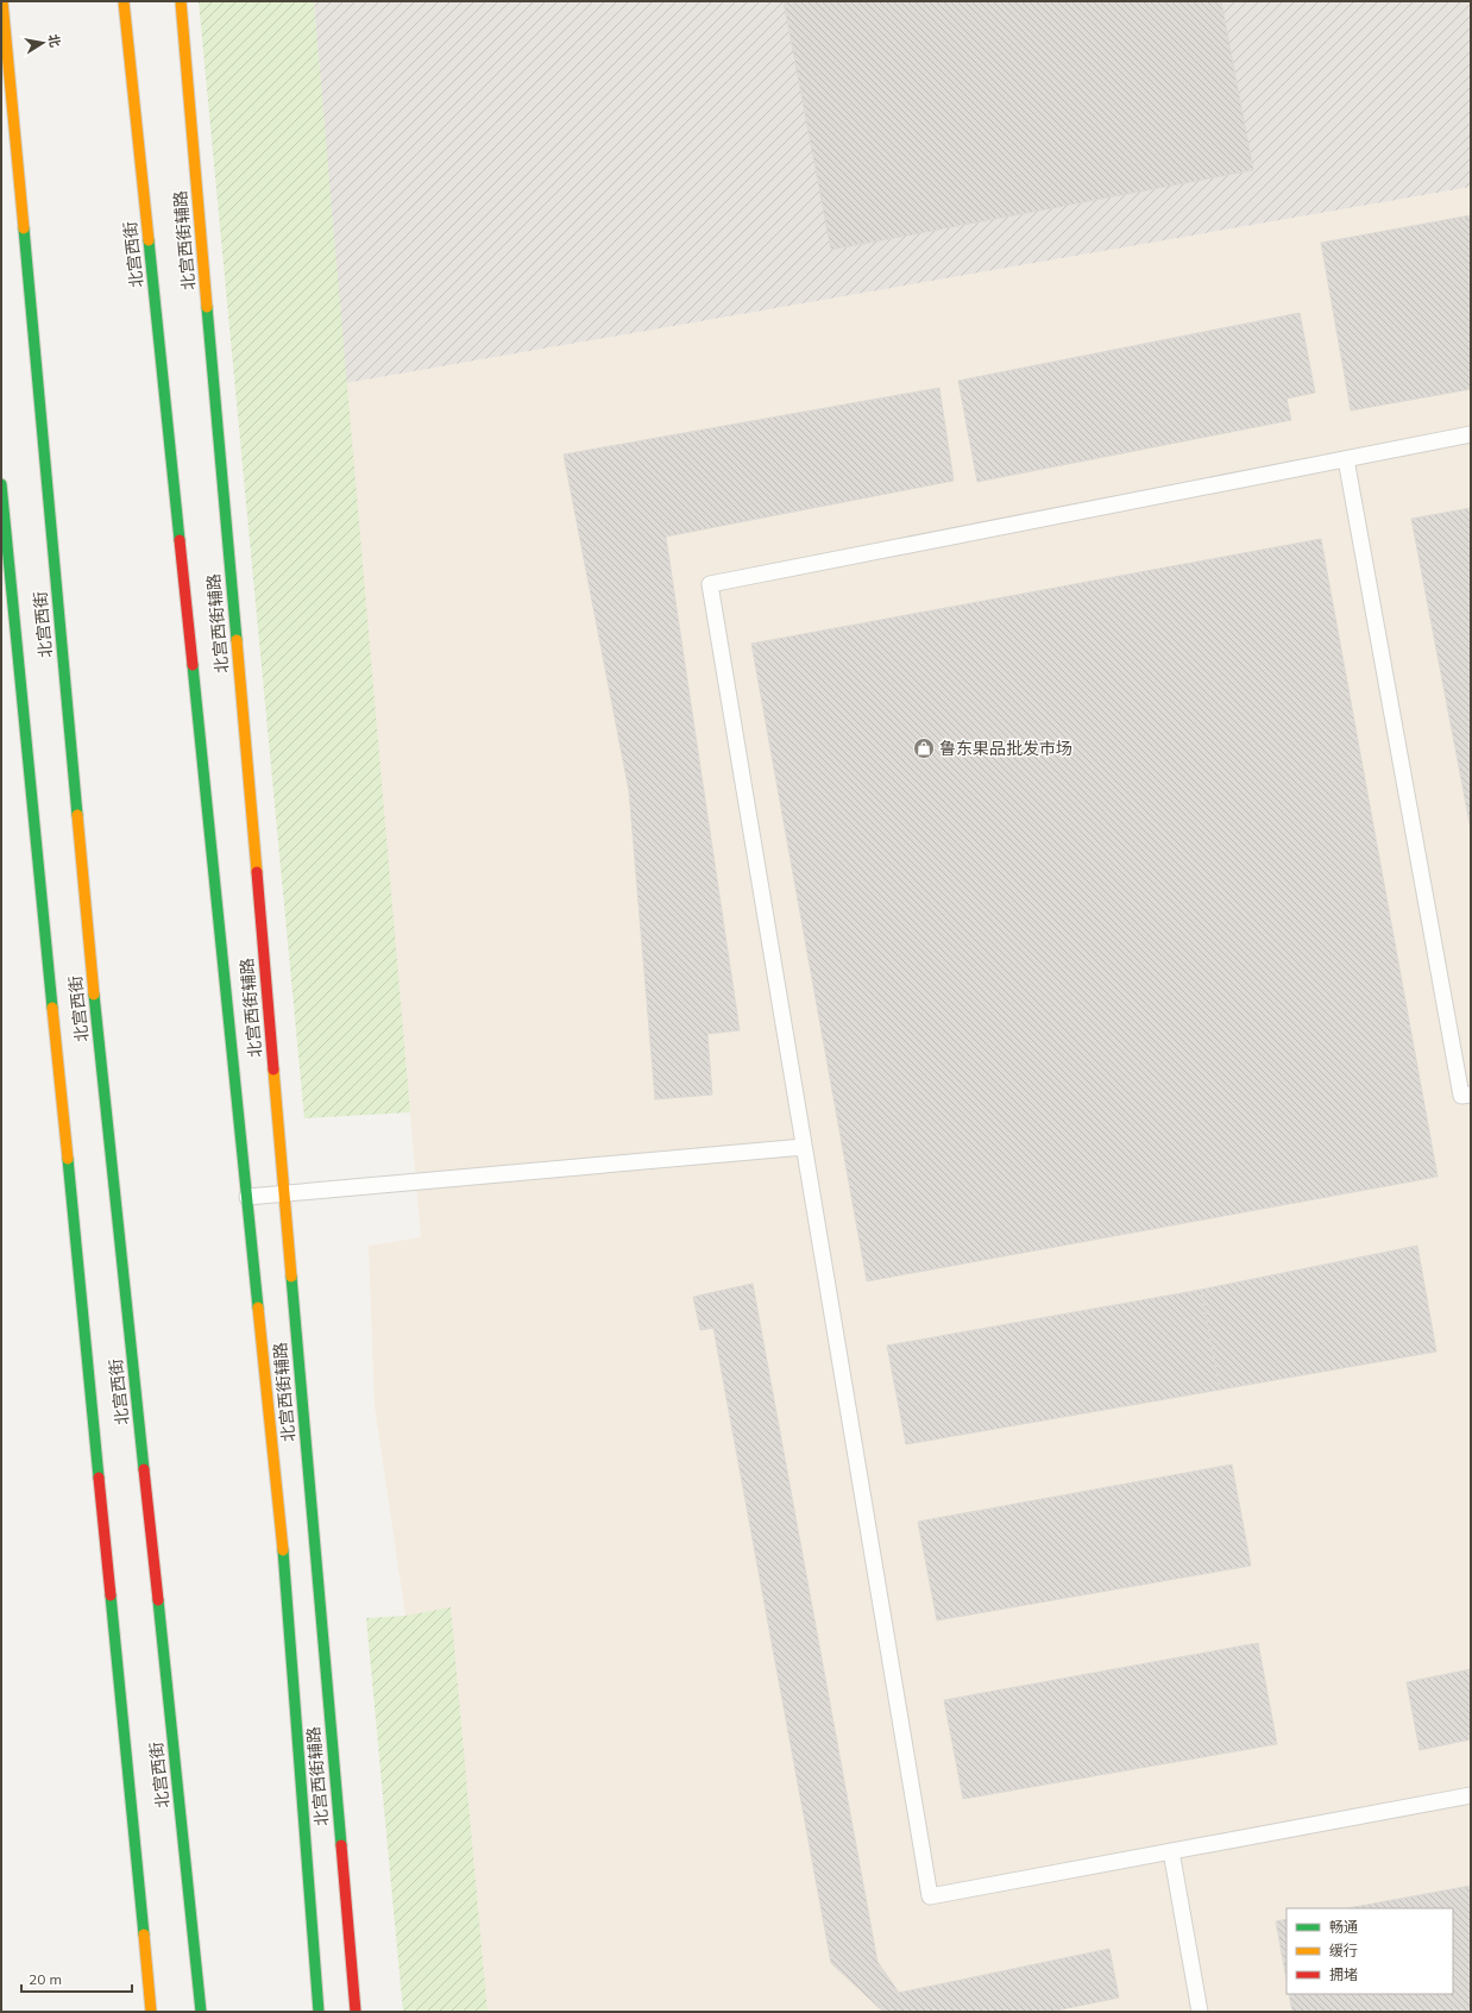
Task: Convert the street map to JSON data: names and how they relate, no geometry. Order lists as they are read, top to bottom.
{
  "streets": {
    "main road": ["北宫西街辅路", "北宫西街"]
  },
  "places": {
    "shop": ["鲁东果品批发市场"]
  },
  "legend": ["畅通", "缓行", "拥堵"],
  "scale_bar": "20 m",
  "north": "right"
}
